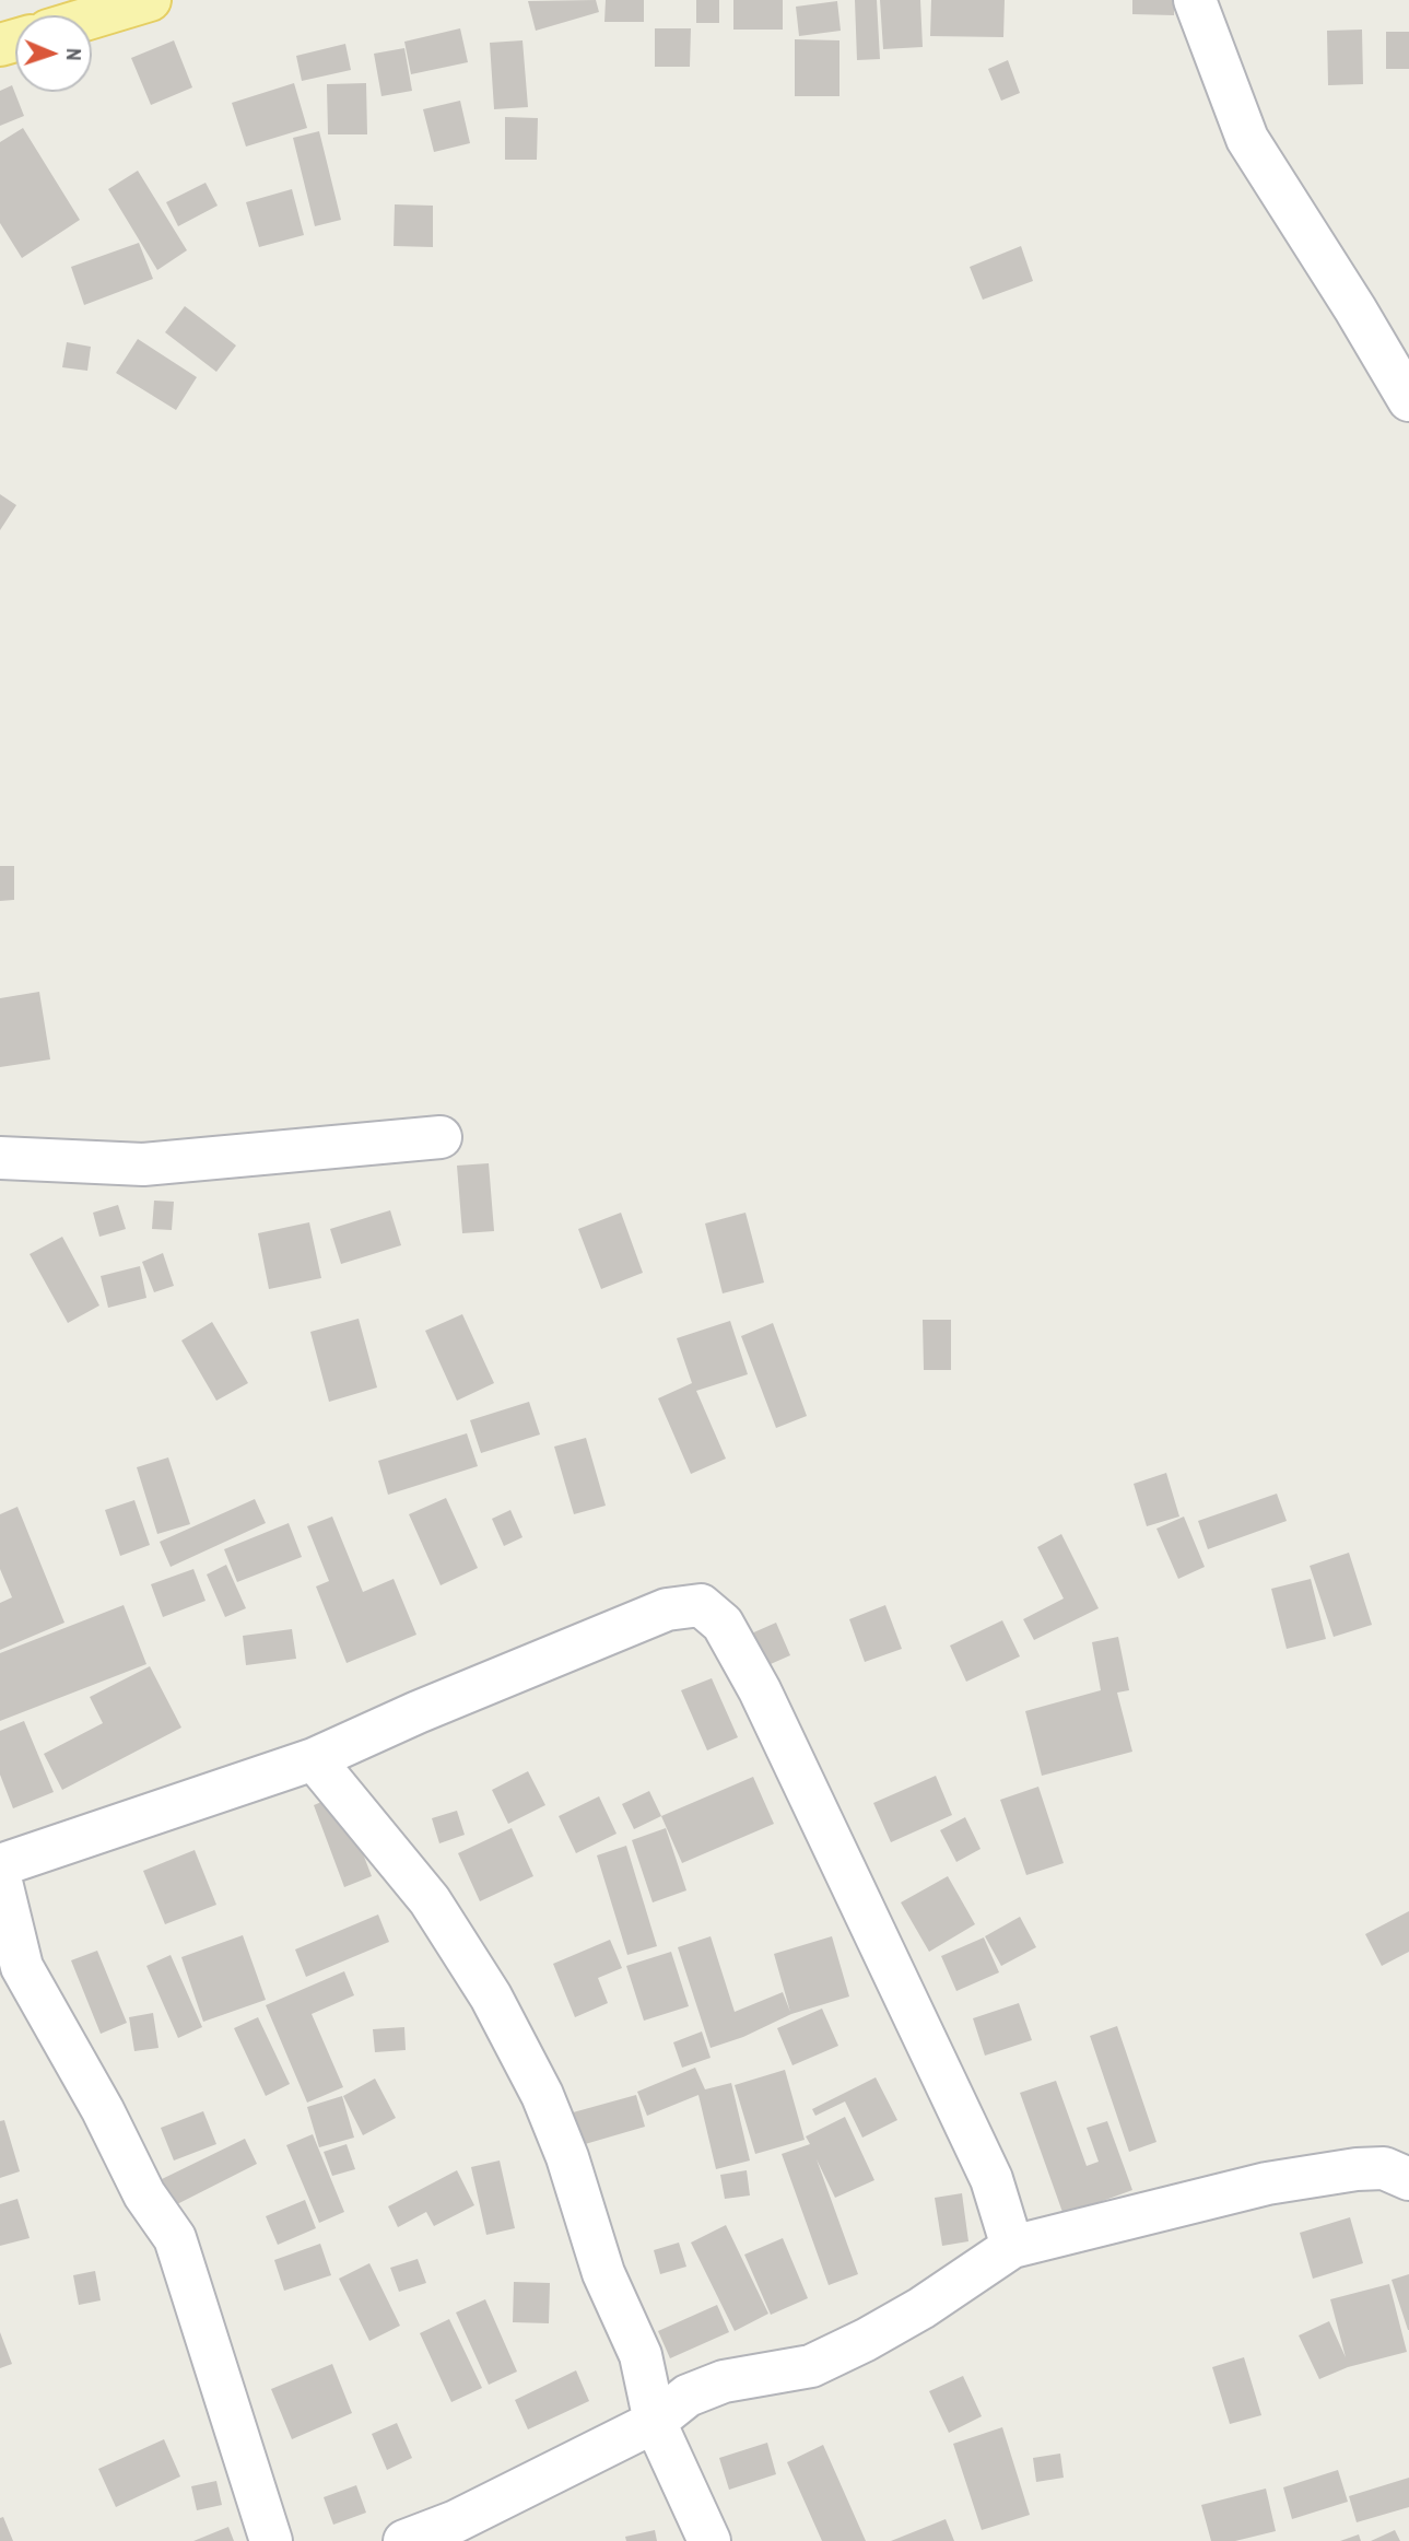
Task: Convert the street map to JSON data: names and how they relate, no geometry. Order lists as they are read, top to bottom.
{
  "north": "right"
}
